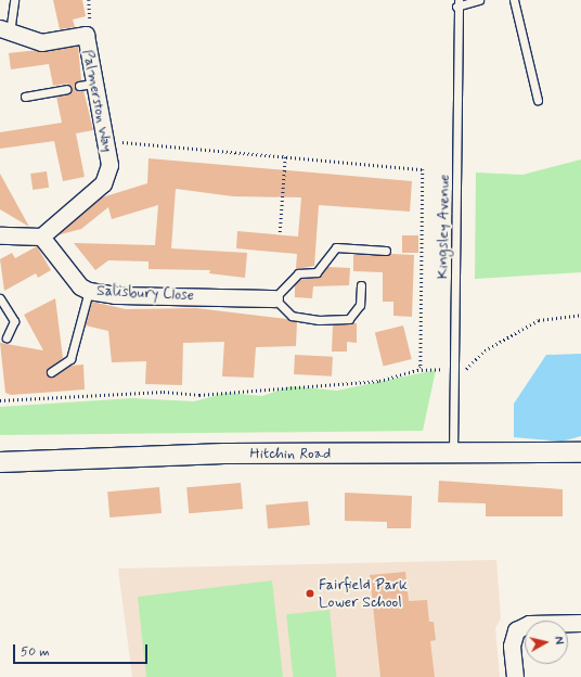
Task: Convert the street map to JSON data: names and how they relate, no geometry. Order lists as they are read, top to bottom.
{
  "streets": {
    "street": ["Palmerston Way", "Salisbury Close", "Hitchin Road"],
    "lane": ["Kingsley Avenue"]
  },
  "crossings": [
    ["Palmerston Way", "Salisbury Close"],
    ["Kingsley Avenue", "Hitchin Road"]
  ],
  "places": ["Fairfield Park Lower School"],
  "scale_bar": "50 m",
  "north": "right"
}
